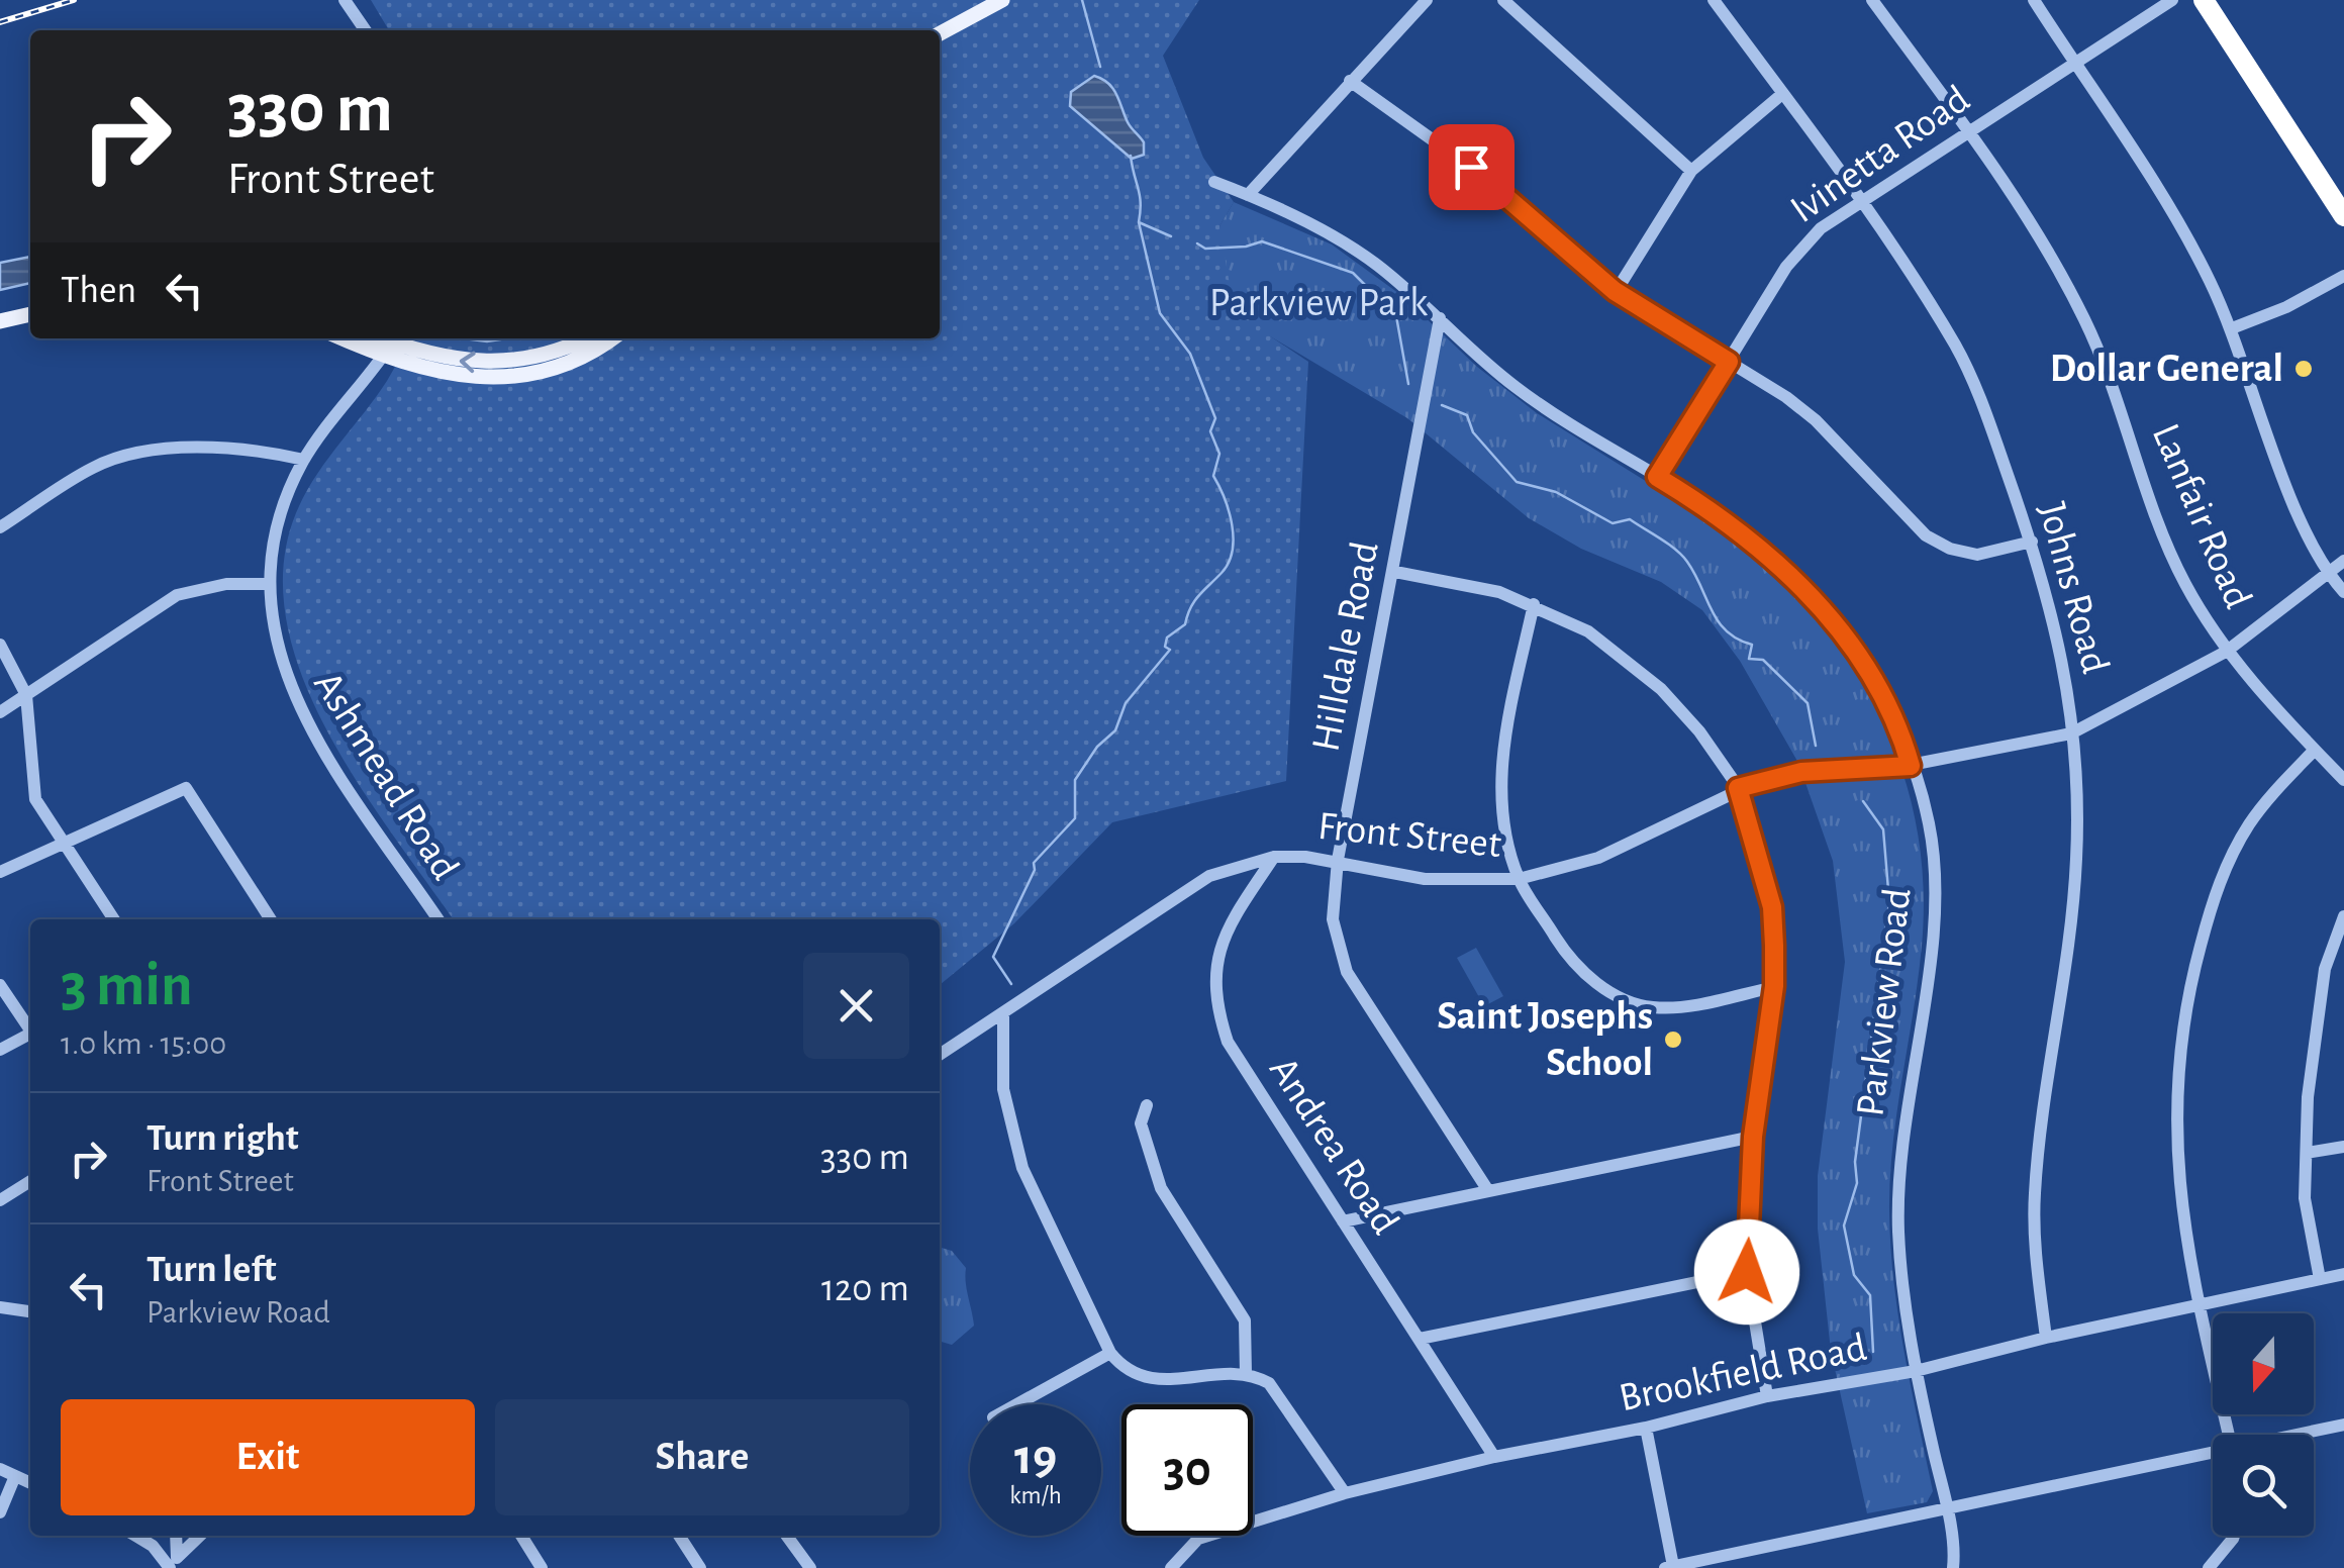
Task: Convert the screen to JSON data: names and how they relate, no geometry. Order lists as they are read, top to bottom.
{
  "streets": {
    "street": [
      "Ivinetta Road",
      "Lanfair Road",
      "Johns Road",
      "Hilldale Road",
      "Ashmead Road",
      "Front Street",
      "Parkview Road",
      "Andrea Road",
      "Brookfield Road"
    ]
  },
  "crossings": [
    ["Ivinetta Road", "Lanfair Road"],
    ["Ivinetta Road", "Johns Road"],
    ["Ivinetta Road", "Parkview Road"],
    ["Lanfair Road", "Front Street"],
    ["Johns Road", "Front Street"],
    ["Johns Road", "Brookfield Road"],
    ["Hilldale Road", "Front Street"],
    ["Hilldale Road", "Parkview Road"],
    ["Front Street", "Parkview Road"],
    ["Front Street", "Andrea Road"],
    ["Parkview Road", "Brookfield Road"],
    ["Andrea Road", "Brookfield Road"]
  ],
  "parks": ["Parkview Park"],
  "places": ["Dollar General", "Saint Josephs School"],
  "north": "bottom",
  "page": {
    "turn": ["330 m", "Front Street"],
    "then": "Then",
    "heading": ["3 min", "1.0 km · 15:00"],
    "list": [
      {
        "name": "Turn right",
        "note": "Front Street",
        "value": "330 m"
      },
      {
        "name": "Turn left",
        "note": "Parkview Road",
        "value": "120 m"
      }
    ],
    "buttons": ["Exit", "Share"],
    "speed": "19 km/h",
    "limit": "30"
  }
}
